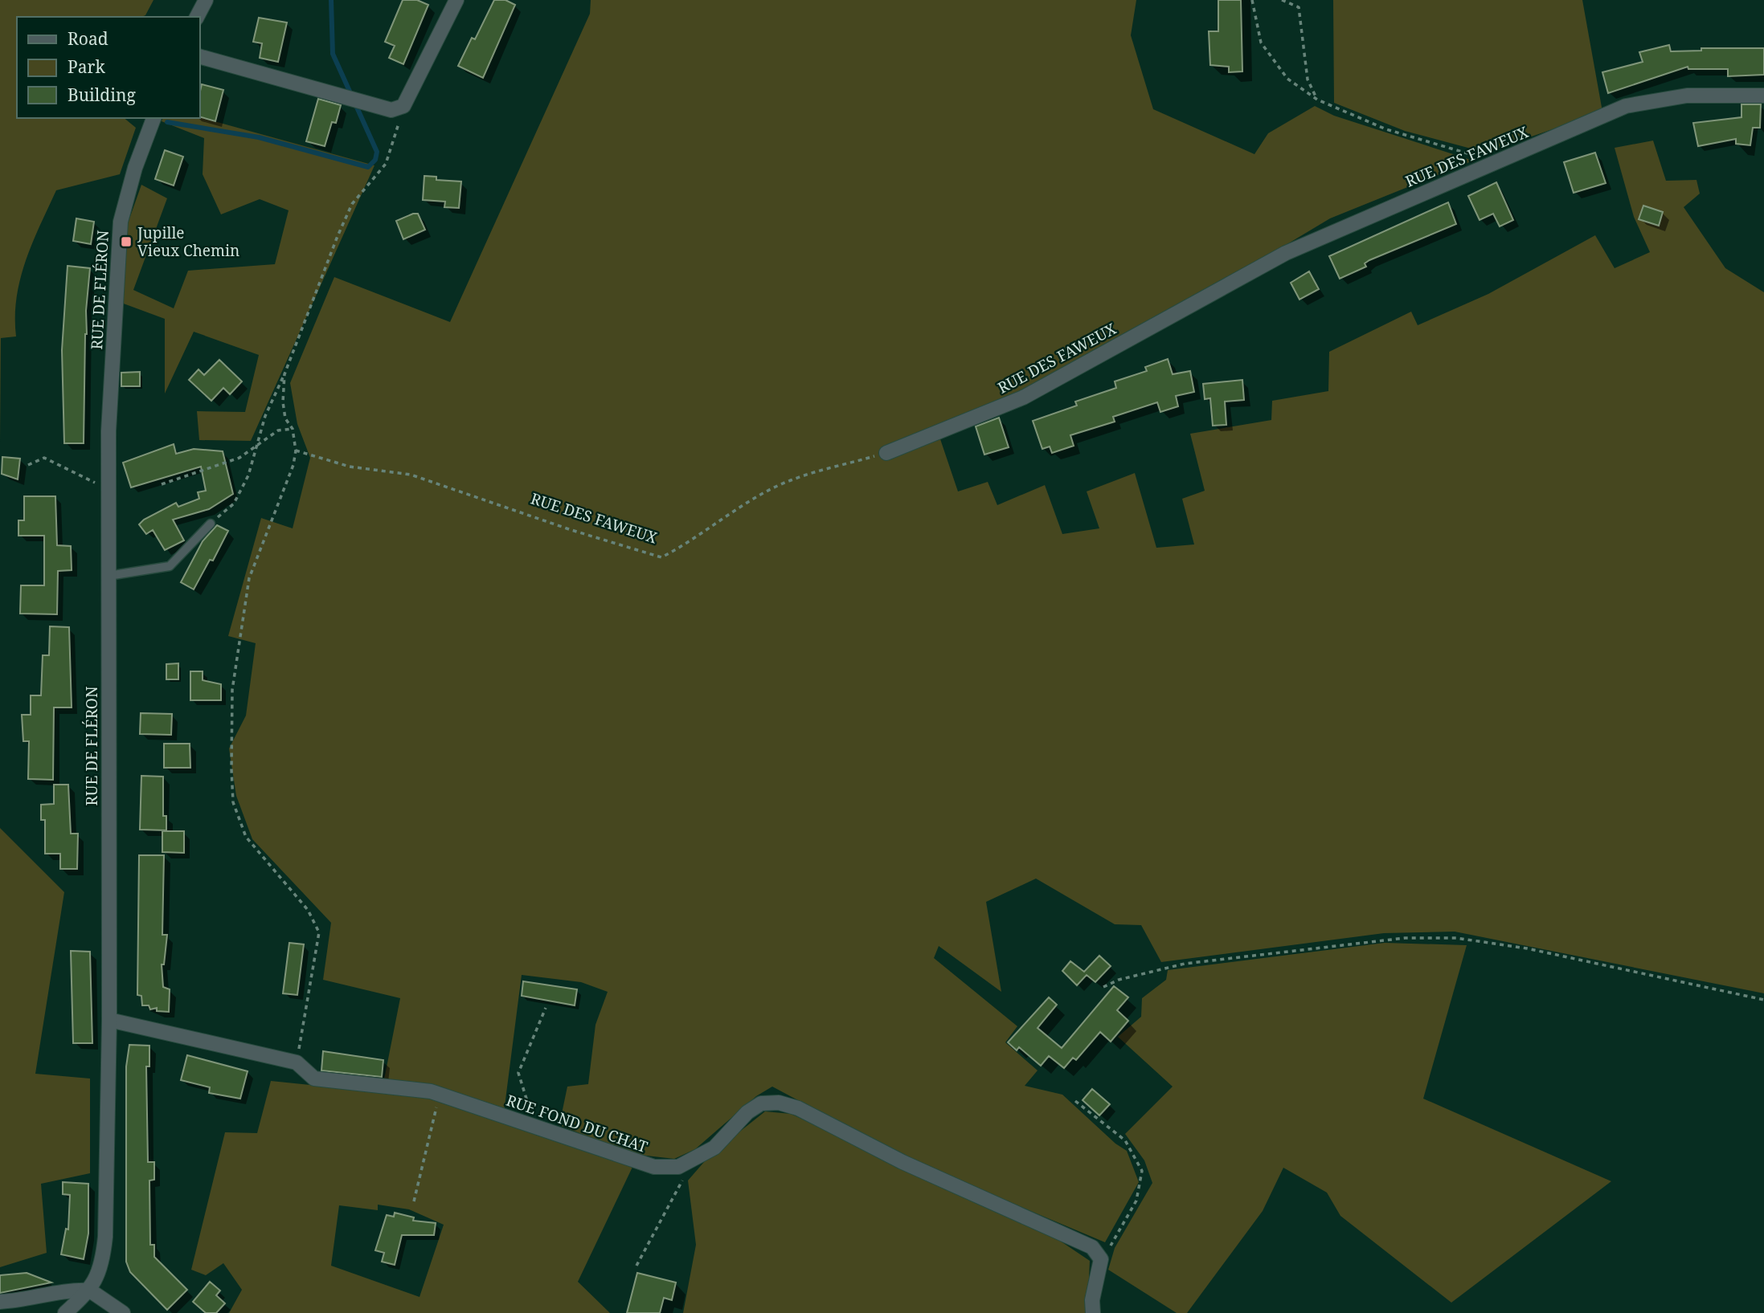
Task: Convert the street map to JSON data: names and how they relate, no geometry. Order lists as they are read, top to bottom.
{
  "streets": {
    "street": ["RUE DES FAWEUX", "RUE DE FLÉRON", "RUE FOND DU CHAT"]
  },
  "crossings": [
    ["RUE DE FLÉRON", "RUE FOND DU CHAT"]
  ],
  "places": {
    "transit": ["Jupille Vieux Chemin"]
  },
  "legend": ["Road", "Park", "Building"]
}
